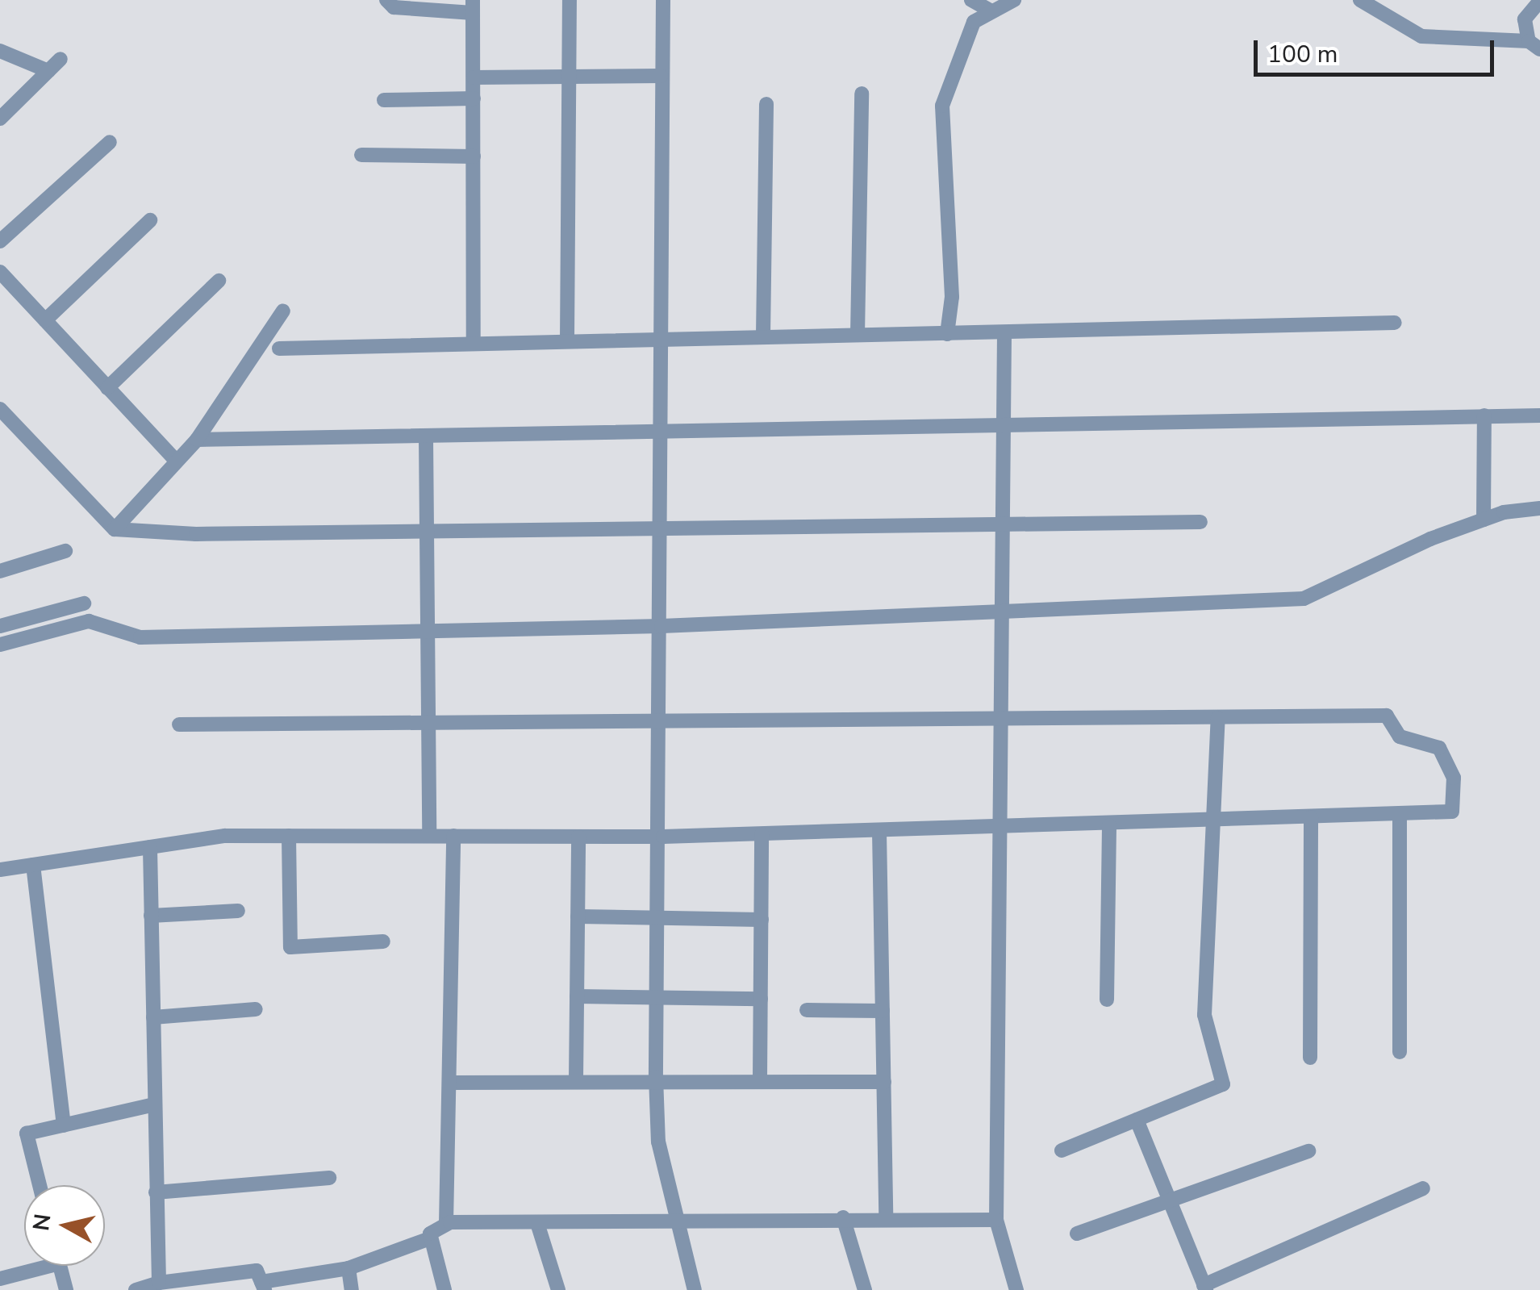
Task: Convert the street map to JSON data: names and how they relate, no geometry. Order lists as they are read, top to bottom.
{
  "scale_bar": "100 m",
  "north": "left"
}
